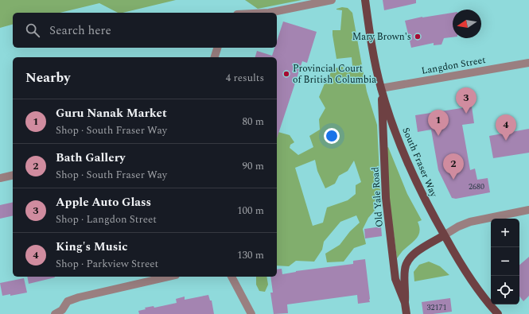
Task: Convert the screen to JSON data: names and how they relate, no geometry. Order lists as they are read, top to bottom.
{
  "streets": {
    "main road": ["South Fraser Way", "Old Yale Road"],
    "street": ["Langdon Street"]
  },
  "crossings": [
    ["Langdon Street", "South Fraser Way"],
    ["Langdon Street", "Old Yale Road"],
    ["South Fraser Way", "Old Yale Road"]
  ],
  "places": ["Mary Brown's", "Provincial Court of British Columbia"],
  "house_numbers": ["2680", "32171"],
  "north": "left",
  "page": {
    "search": "Search here",
    "heading": ["Nearby", "4 results"],
    "pins": [
      "3",
      "1",
      "4",
      "2"
    ],
    "list": [
      {
        "mark": "1",
        "name": "Guru Nanak Market",
        "note": "Shop · South Fraser Way",
        "value": "80 m"
      },
      {
        "mark": "2",
        "name": "Bath Gallery",
        "note": "Shop · South Fraser Way",
        "value": "90 m"
      },
      {
        "mark": "3",
        "name": "Apple Auto Glass",
        "note": "Shop · Langdon Street",
        "value": "100 m"
      },
      {
        "mark": "4",
        "name": "King's Music",
        "note": "Shop · Parkview Street",
        "value": "130 m"
      }
    ],
    "map_buttons": ["+", "−"]
  }
}
